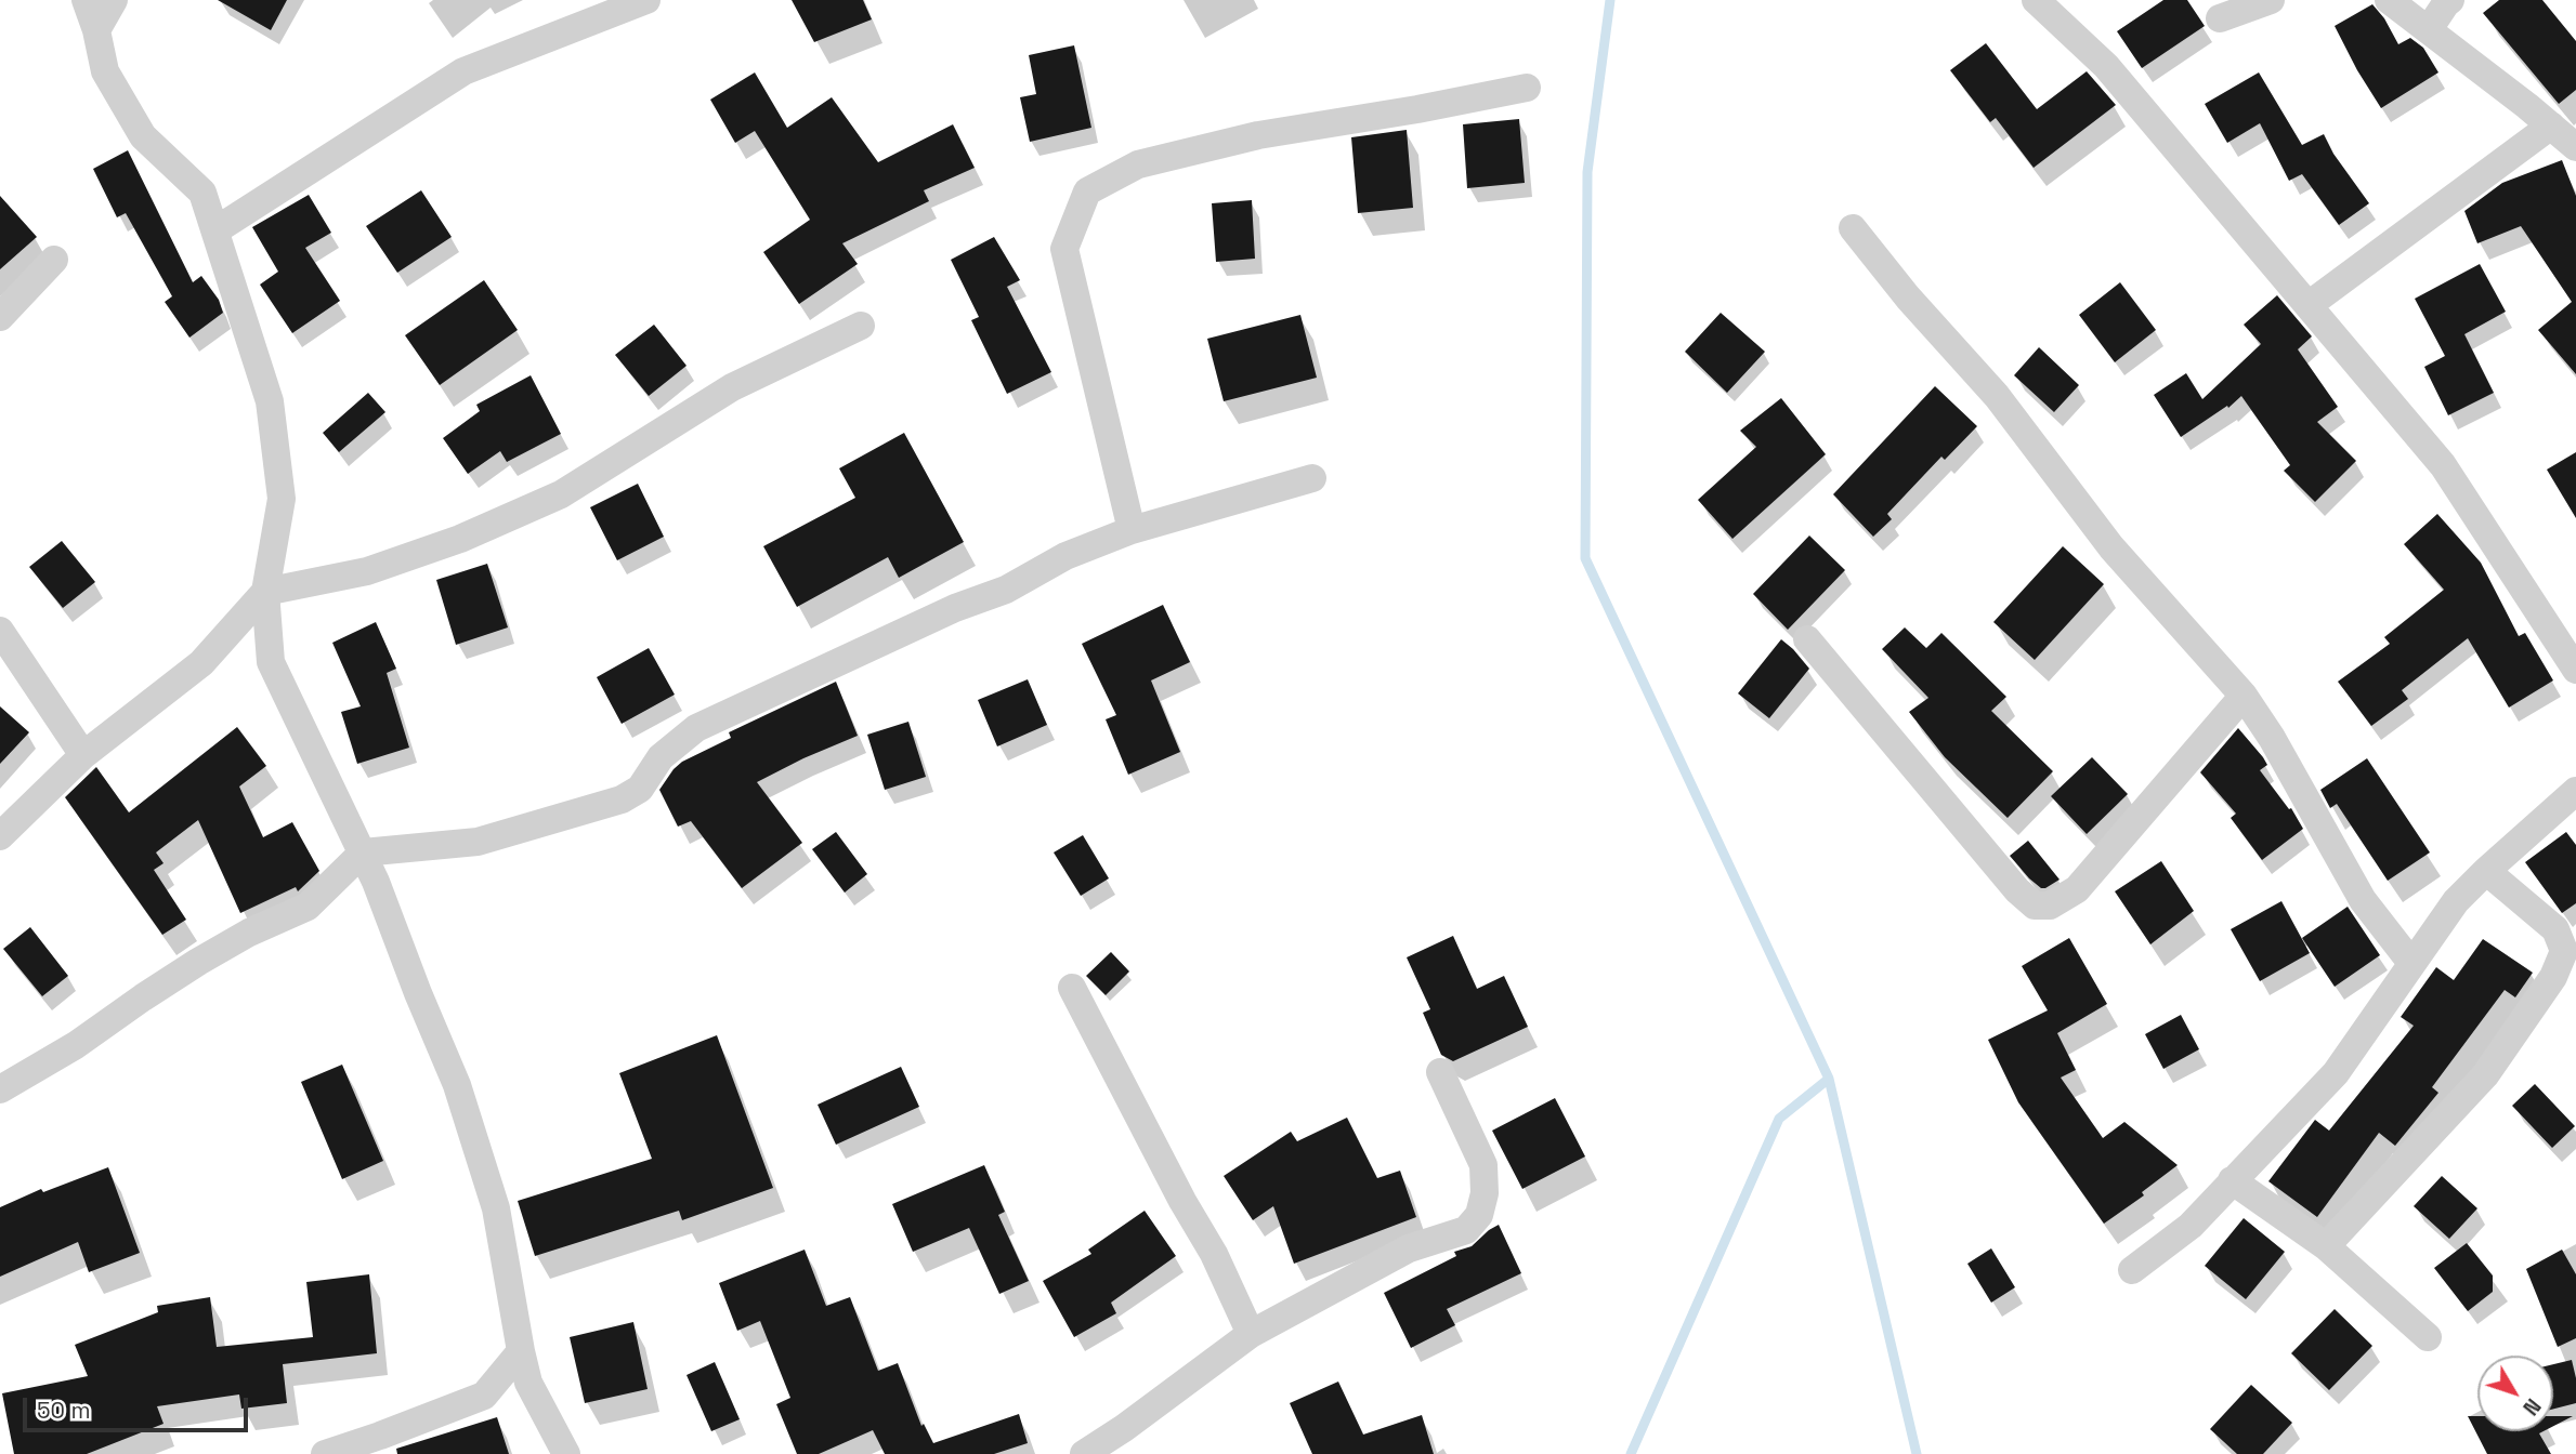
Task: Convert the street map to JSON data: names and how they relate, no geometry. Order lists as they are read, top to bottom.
{
  "scale_bar": "50 m",
  "north": "bottom right"
}
